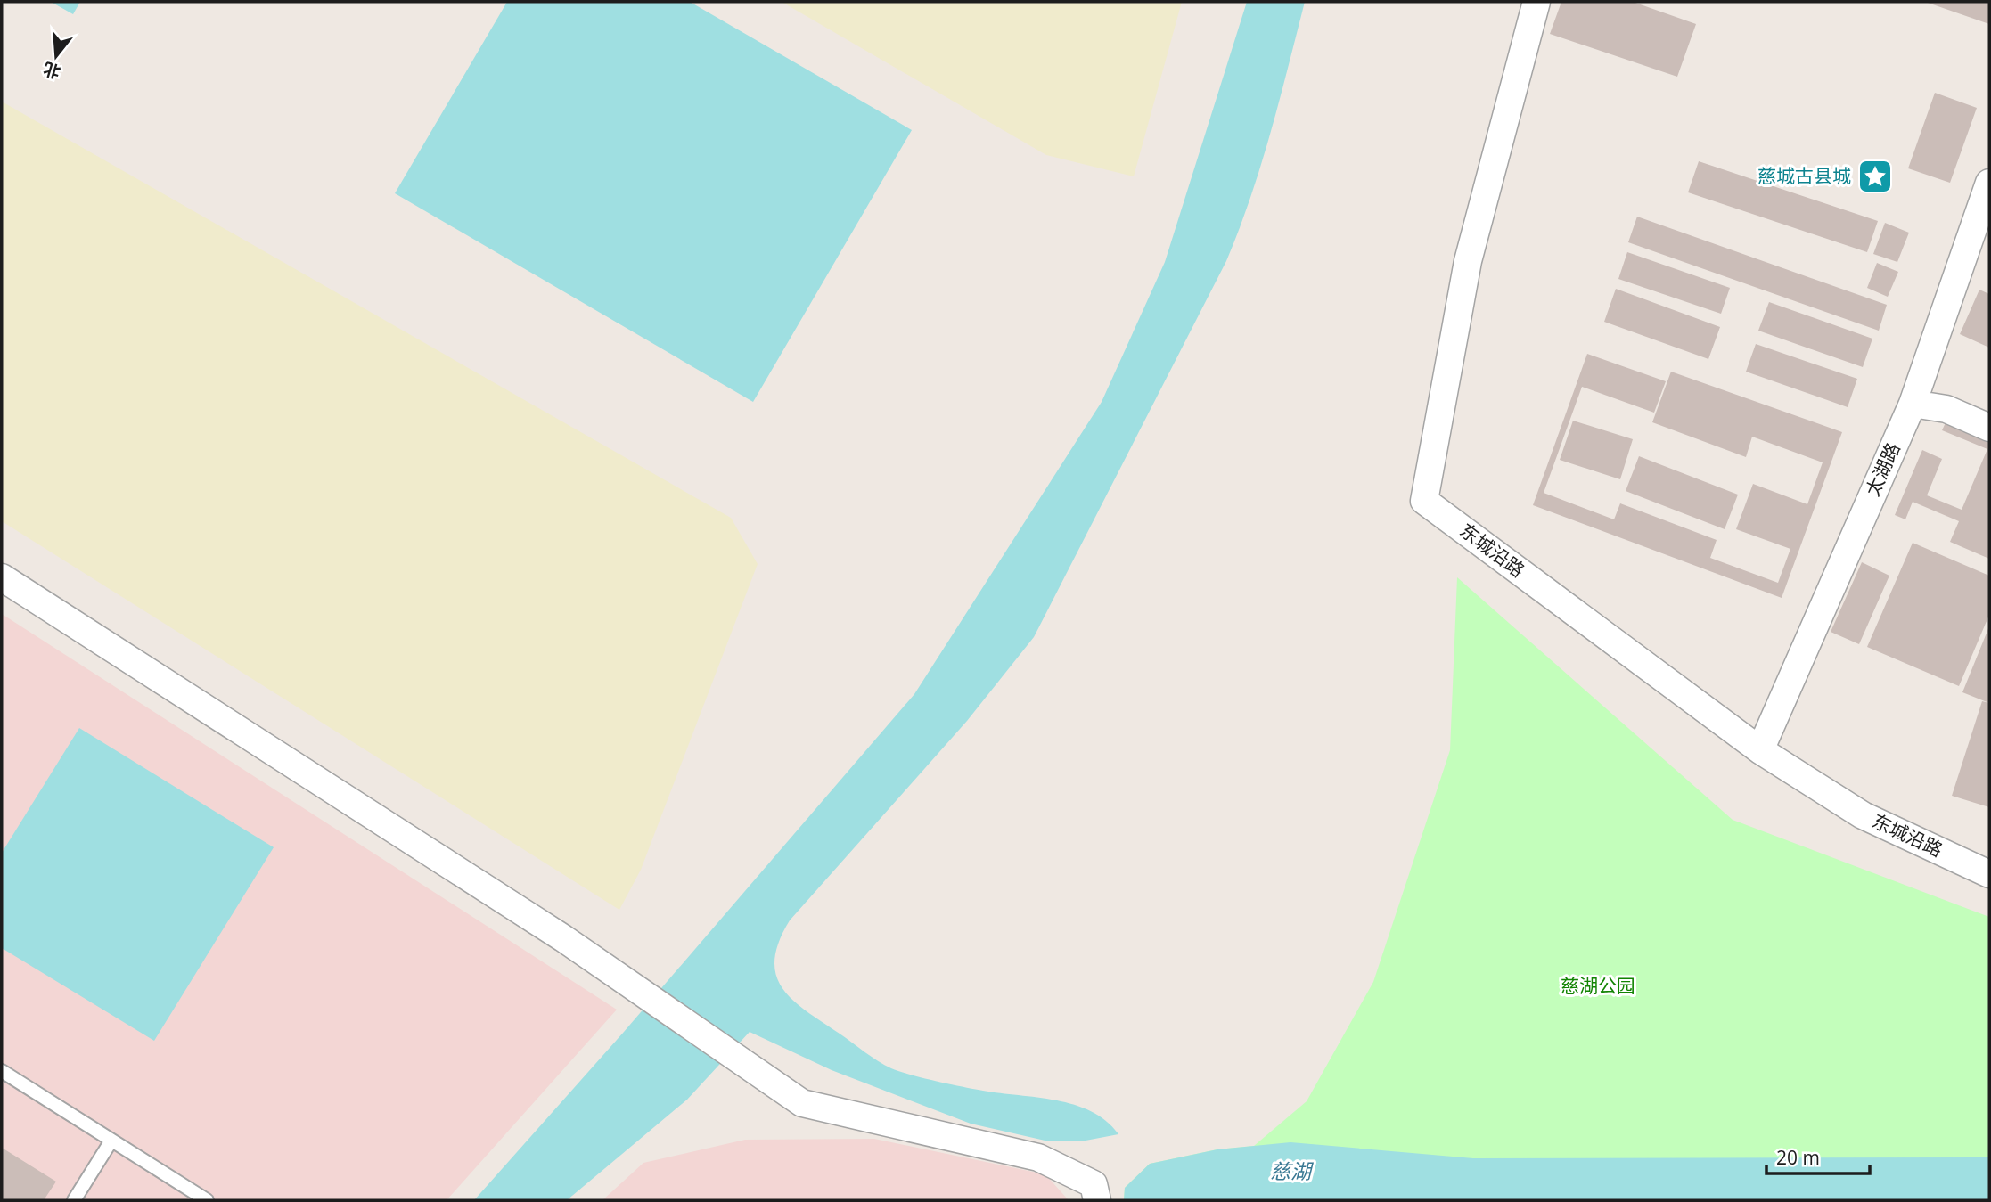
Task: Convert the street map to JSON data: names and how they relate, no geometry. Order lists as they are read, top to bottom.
{
  "streets": {
    "street": ["太湖路", "东城沿路"]
  },
  "crossings": [
    ["太湖路", "东城沿路"]
  ],
  "water": ["慈湖"],
  "parks": ["慈湖公园"],
  "places": {
    "place": ["慈城古县城"]
  },
  "scale_bar": "20 m",
  "north": "bottom"
}
